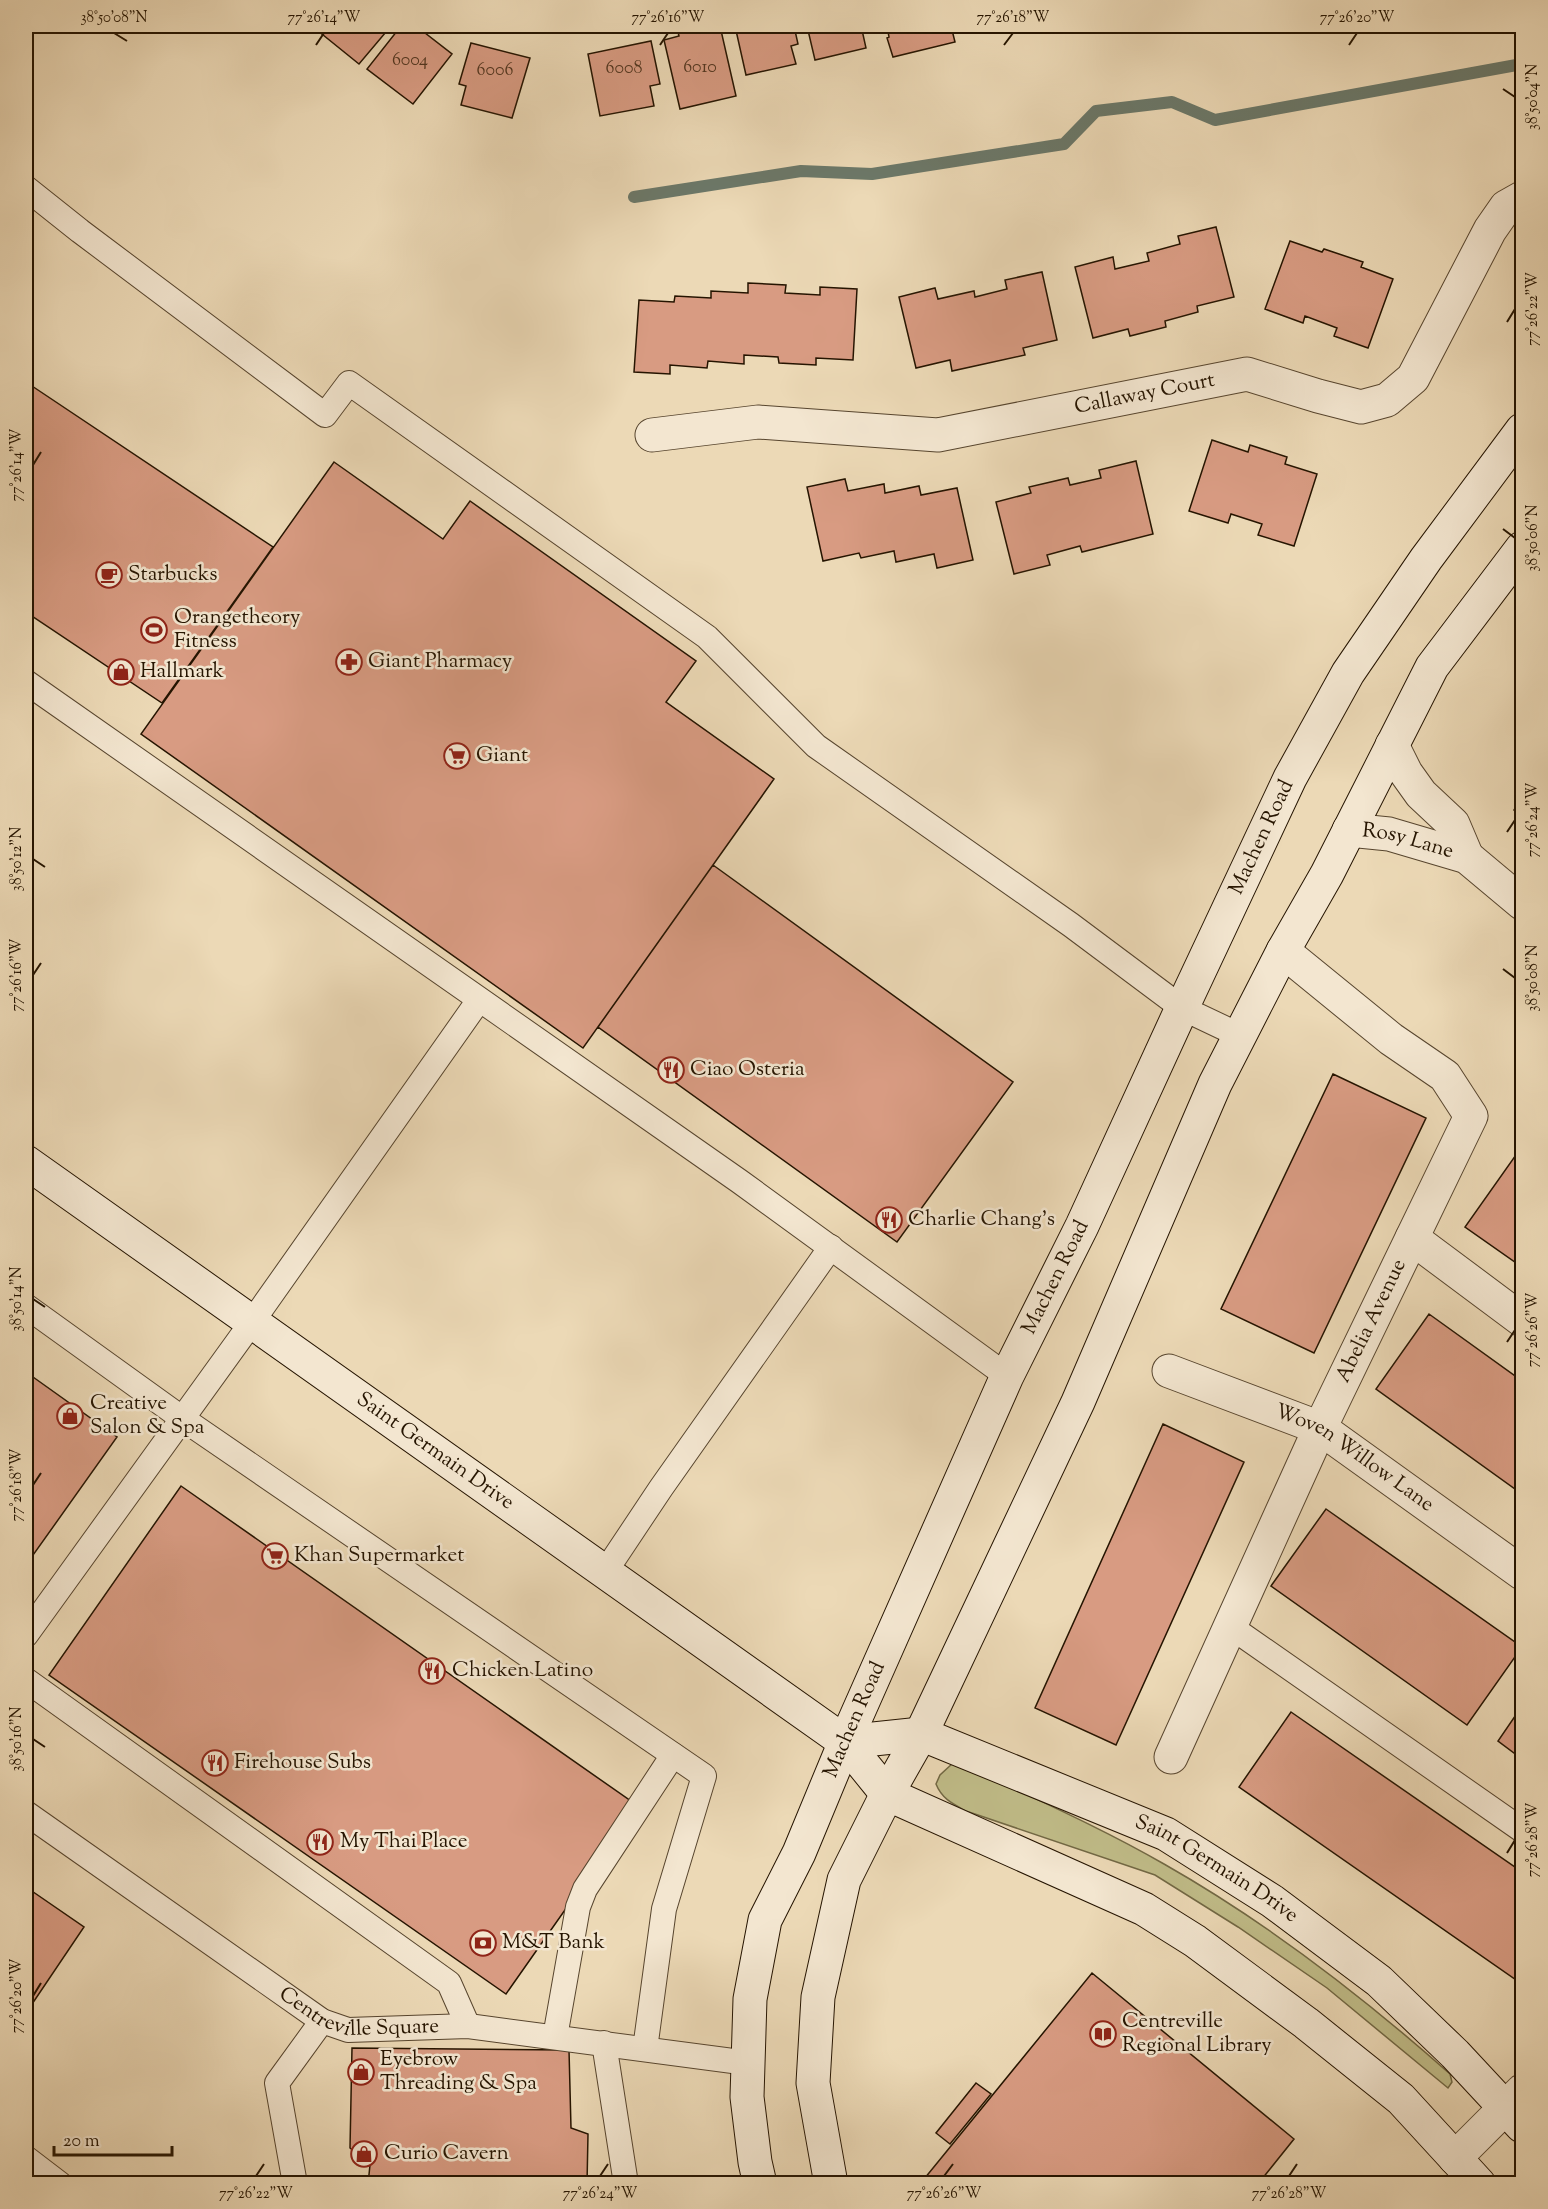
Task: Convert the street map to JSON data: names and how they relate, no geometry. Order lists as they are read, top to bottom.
{
  "streets": {
    "street": [
      "Callaway Court",
      "Machen Road",
      "Rosy Lane",
      "Abelia Avenue",
      "Saint Germain Drive",
      "Woven Willow Lane"
    ],
    "lane": ["Centreville Square"]
  },
  "crossings": [
    ["Machen Road", "Saint Germain Drive"],
    ["Machen Road", "Centreville Square"],
    ["Abelia Avenue", "Woven Willow Lane"]
  ],
  "places": {
    "cafe": ["Starbucks"],
    "sports": ["Orangetheory Fitness"],
    "pharmacy": ["Giant Pharmacy"],
    "shop": [
      "Hallmark",
      "Creative Salon & Spa",
      "Eyebrow Threading & Spa",
      "Curio Cavern"
    ],
    "supermarket": ["Giant", "Khan Supermarket"],
    "restaurant": [
      "Ciao Osteria",
      "Charlie Chang's",
      "Chicken Latino",
      "Firehouse Subs",
      "My Thai Place"
    ],
    "bank": ["M&T Bank"],
    "library": ["Centreville Regional Library"]
  },
  "house_numbers": [
    "6004",
    "6010",
    "6008",
    "6006"
  ],
  "scale_bar": "20 m",
  "coordinates": [
    "38°50'08\"N",
    "77°26'14\"W",
    "77°26'16\"W",
    "77°26'18\"W",
    "77°26'20\"W",
    "38°50'04\"N",
    "77°26'22\"W",
    "38°50'06\"N",
    "77°26'24\"W",
    "38°50'12\"N",
    "38°50'14\"N",
    "77°26'26\"W",
    "38°50'16\"N",
    "77°26'28\"W"
  ]
}
